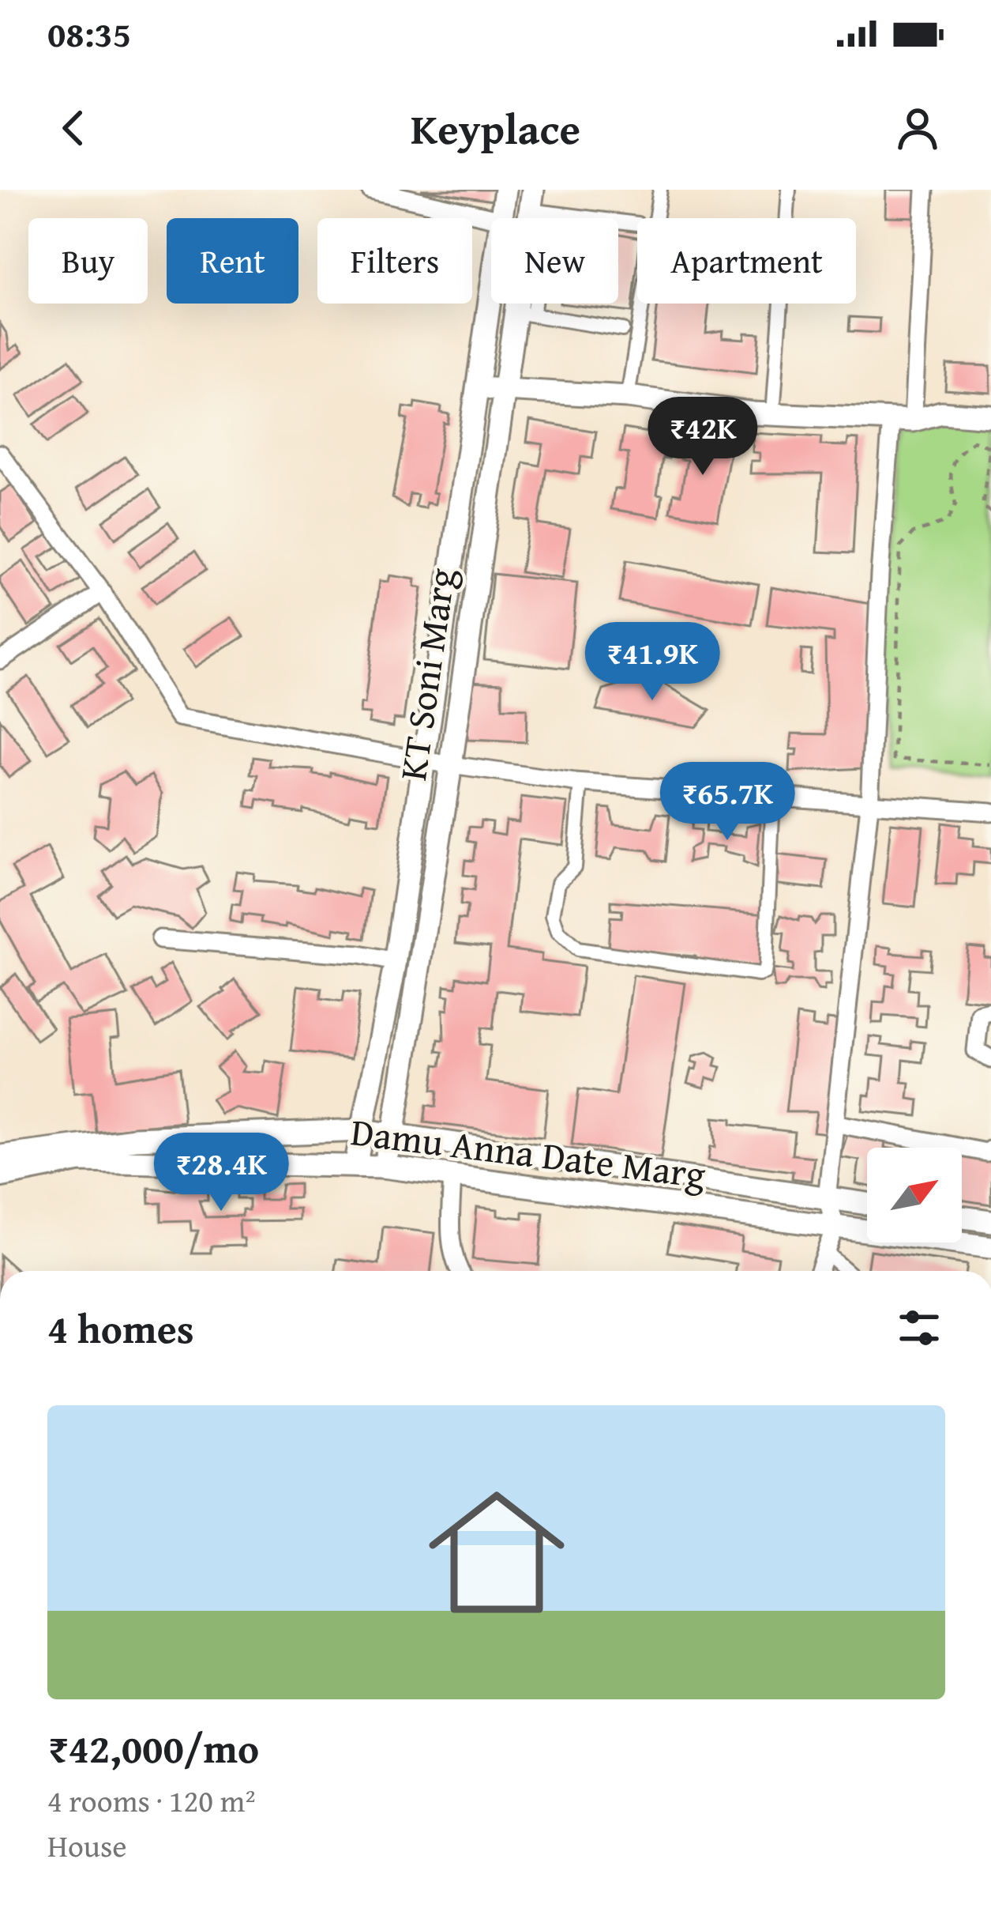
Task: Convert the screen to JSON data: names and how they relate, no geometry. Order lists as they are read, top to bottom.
{
  "streets": {
    "street": ["KT Soni Marg", "Damu Anna Date Marg"]
  },
  "crossings": [
    ["KT Soni Marg", "Damu Anna Date Marg"]
  ],
  "north": "top right",
  "page": {
    "status": "08:35",
    "header": "Keyplace",
    "chip": [
      "Buy",
      "Rent",
      "Filters",
      "New",
      "Apartment"
    ],
    "price": [
      "₹42K",
      "₹41.9K",
      "₹65.7K",
      "₹28.4K"
    ],
    "heading": "4 homes",
    "list": [
      {
        "name": "₹42,000/mo",
        "note": "4 rooms · 120 m² · House"
      }
    ]
  }
}
